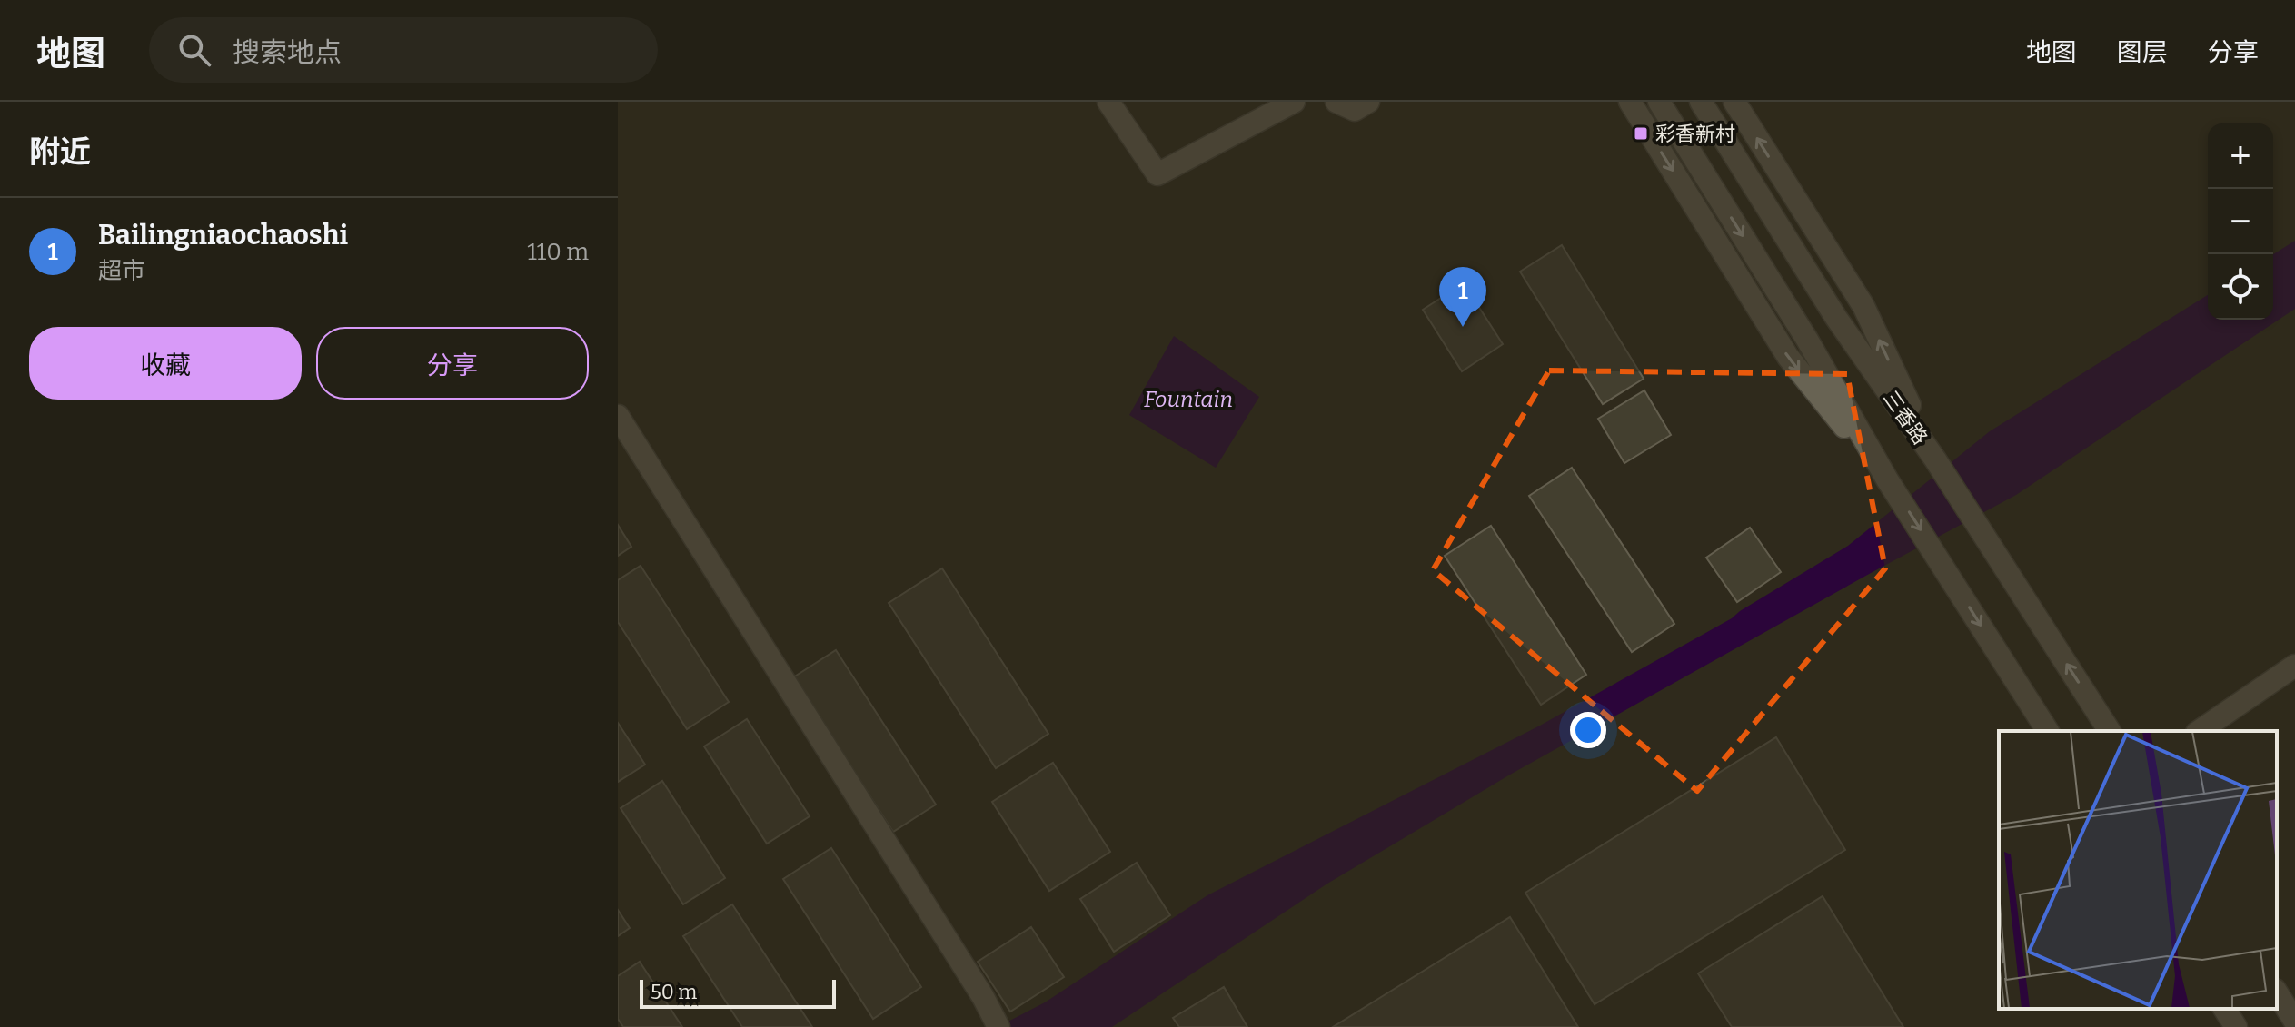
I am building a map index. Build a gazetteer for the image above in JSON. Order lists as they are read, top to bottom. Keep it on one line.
{"streets":{"main road":["三香路"]},"water":["Fountain"],"places":{"transit":["彩香新村"]},"scale_bar":"50 m","page":{"header":"地图","search":"搜索地点","nav":["地图","图层","分享"],"heading":"附近","map_buttons":["+","−"],"list":[{"mark":"1","name":"Bailingniaochaoshi","note":"超市","value":"110 m"}],"pins":"1","buttons":["收藏","分享"],"scale":"50 m"}}
